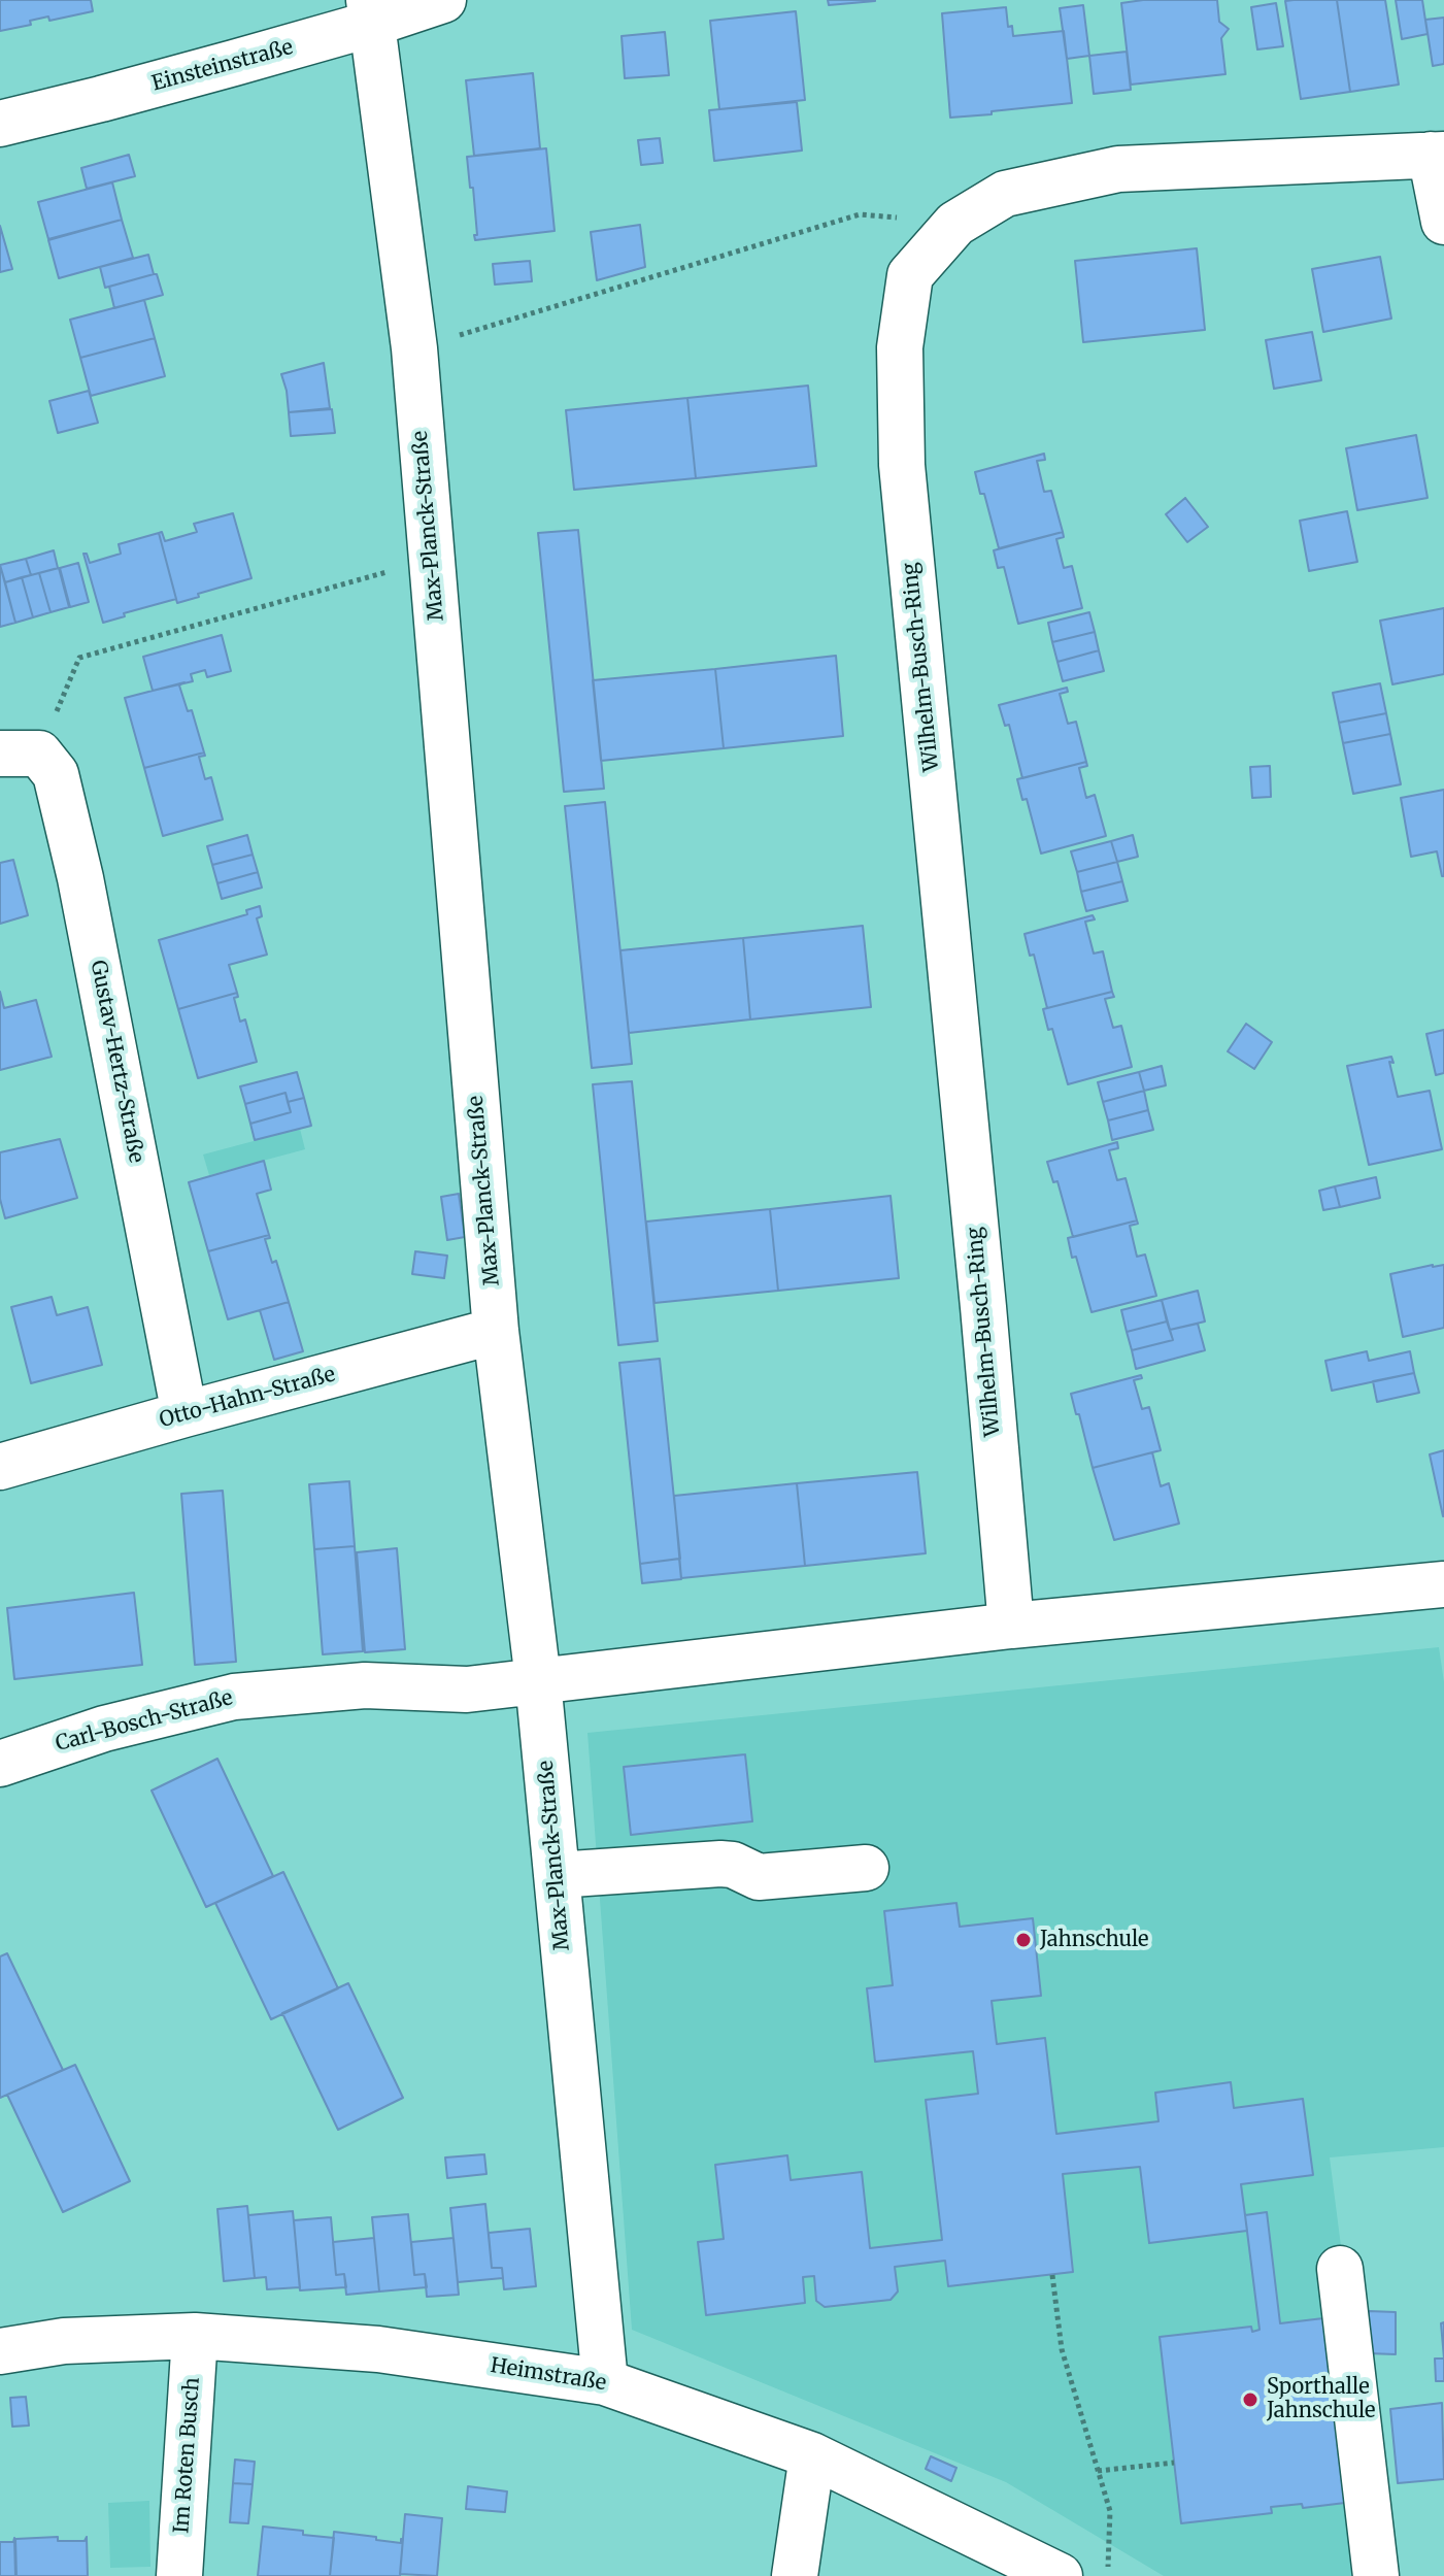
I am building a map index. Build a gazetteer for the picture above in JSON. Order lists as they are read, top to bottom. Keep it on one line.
{"streets":{"street":["Einsteinstraße","Max-Planck-Straße","Wilhelm-Busch-Ring","Gustav-Hertz-Straße","Otto-Hahn-Straße","Carl-Bosch-Straße","Heimstraße","Im Roten Busch"]},"crossings":[["Einsteinstraße","Max-Planck-Straße"],["Max-Planck-Straße","Otto-Hahn-Straße"],["Max-Planck-Straße","Carl-Bosch-Straße"],["Max-Planck-Straße","Heimstraße"],["Gustav-Hertz-Straße","Otto-Hahn-Straße"],["Heimstraße","Im Roten Busch"]],"places":["Jahnschule","Sporthalle Jahnschule"]}
